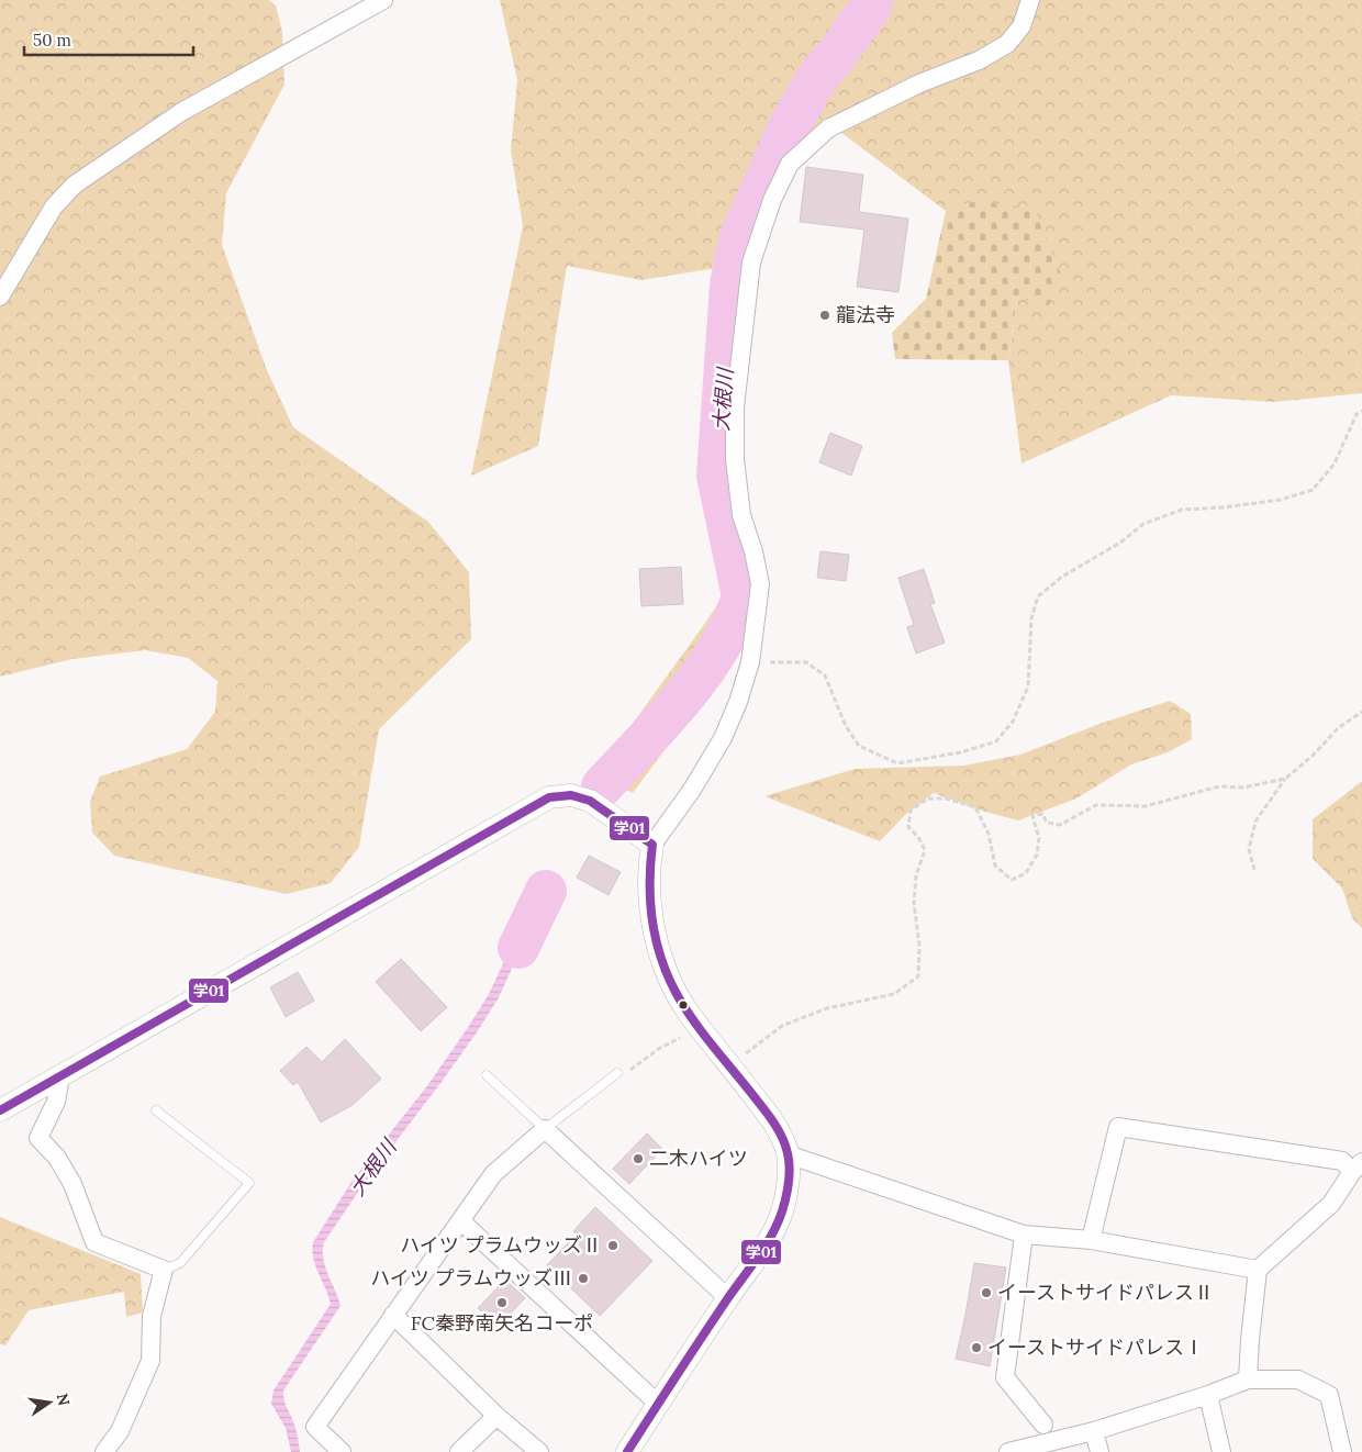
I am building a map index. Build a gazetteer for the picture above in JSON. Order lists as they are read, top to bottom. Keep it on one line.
{"water":["大根川"],"places":["龍法寺","二木ハイツ","ハイツ プラムウッズⅡ","ハイツ プラムウッズⅢ","イーストサイドパレスⅡ","FC秦野南矢名コーポ","イーストサイドパレスⅠ"],"lines":["transit line 学01"],"scale_bar":"50 m","north":"right"}
